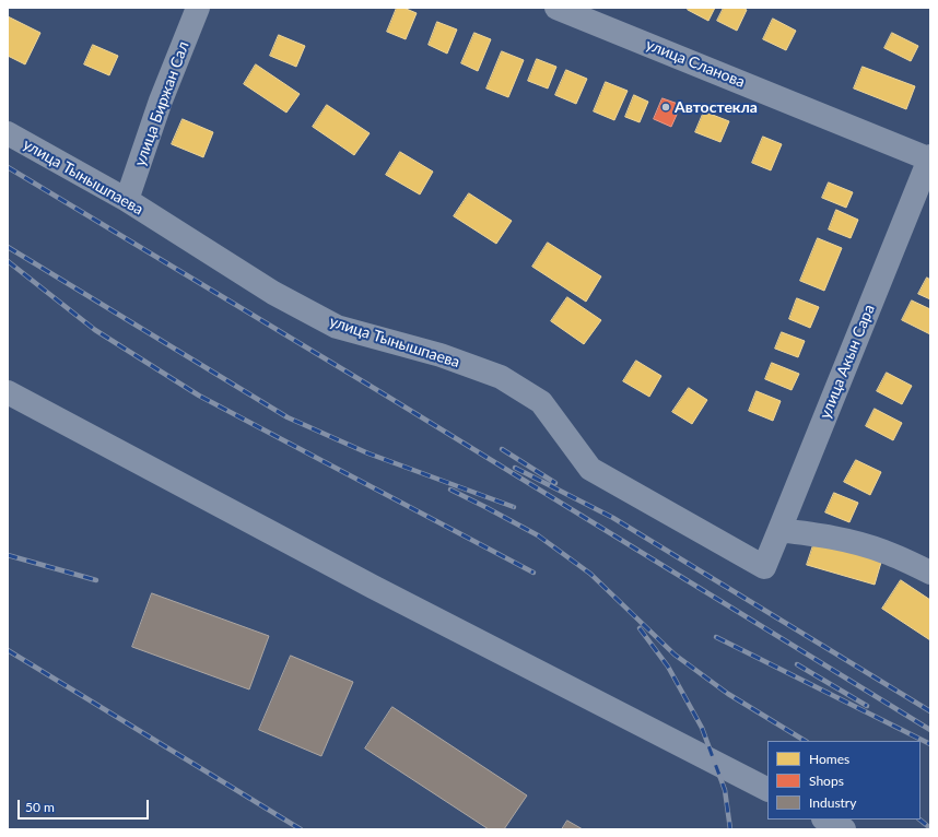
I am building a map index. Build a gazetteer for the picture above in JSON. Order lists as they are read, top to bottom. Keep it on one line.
{"streets":{"street":["улица Сланова","улица Биржан Сал","улица Тынышпаева","улица Акын Сара"]},"crossings":[["улица Сланова","улица Акын Сара"],["улица Биржан Сал","улица Тынышпаева"],["улица Тынышпаева","улица Акын Сара"]],"places":["Автостекла"],"legend":["Homes","Shops","Industry"],"scale_bar":"50 m"}
